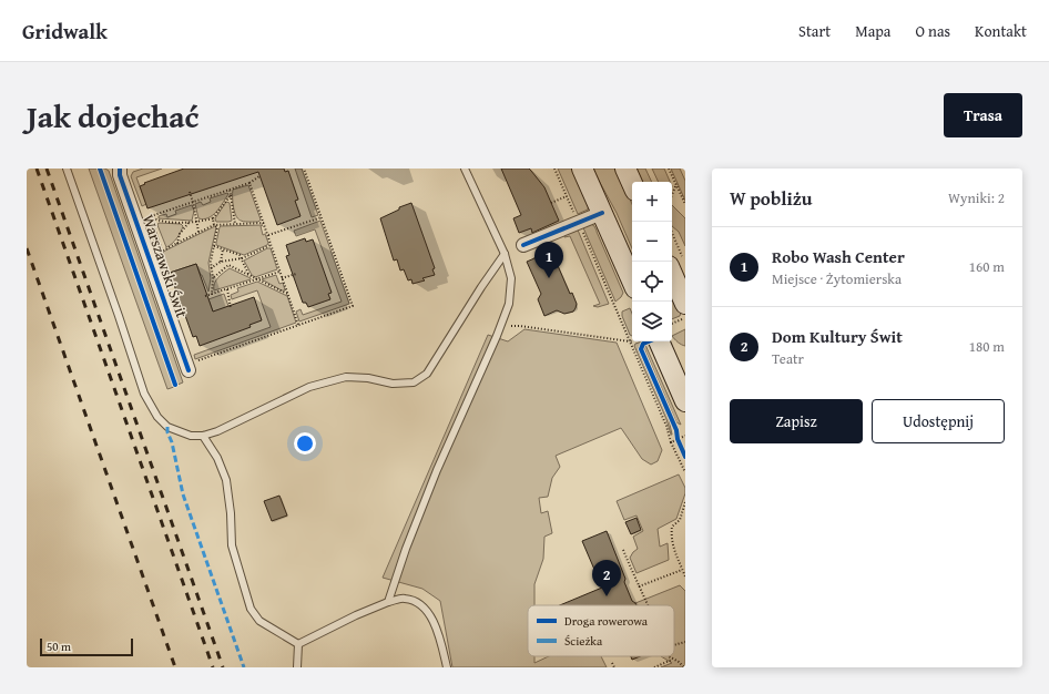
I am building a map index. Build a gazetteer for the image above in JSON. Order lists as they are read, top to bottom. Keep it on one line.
{"streets":{"street":["Warszawski Świt"]},"legend":["Droga rowerowa","Ścieżka"],"scale_bar":"50 m","page":{"header":"Gridwalk","nav":["Start","Mapa","O nas","Kontakt"],"title":"Jak dojechać","buttons":["Trasa",["Zapisz","Udostępnij"]],"heading":["W pobliżu","Wyniki: 2"],"map_buttons":["+","−"],"list":[{"mark":"1","name":"Robo Wash Center","note":"Miejsce · Żytomierska","value":"160 m"},{"mark":"2","name":"Dom Kultury Świt","note":"Teatr","value":"180 m"}],"pins":["1","2"],"scale":"50 m"}}
